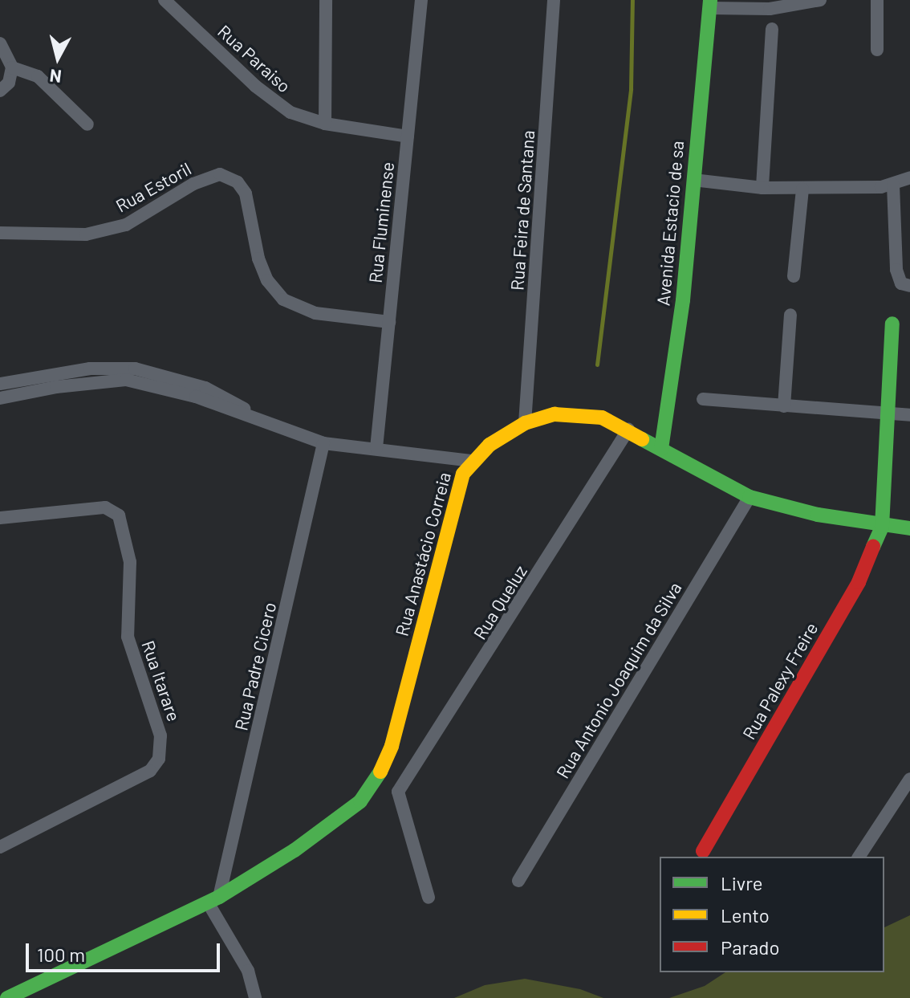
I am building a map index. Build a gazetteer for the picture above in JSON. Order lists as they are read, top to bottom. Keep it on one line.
{"streets":{"main road":["Avenida Estacio de sa","Rua Anastácio Correia","Rua Palexy Freire"],"street":["Rua Paraiso","Rua Estoril","Rua Feira de Santana","Rua Fluminense","Rua Queluz","Rua Padre Cicero","Rua Antonio Joaquim da Silva","Rua Itarare"]},"crossings":[["Rua Paraiso","Rua Fluminense"],["Rua Estoril","Rua Fluminense"],["Rua Feira de Santana","Rua Anastácio Correia"],["Avenida Estacio de sa","Rua Anastácio Correia"],["Rua Anastácio Correia","Rua Queluz"],["Rua Anastácio Correia","Rua Padre Cicero"],["Rua Anastácio Correia","Rua Antonio Joaquim da Silva"],["Rua Anastácio Correia","Rua Palexy Freire"]],"legend":["Livre","Lento","Parado"],"scale_bar":"100 m","north":"bottom"}
